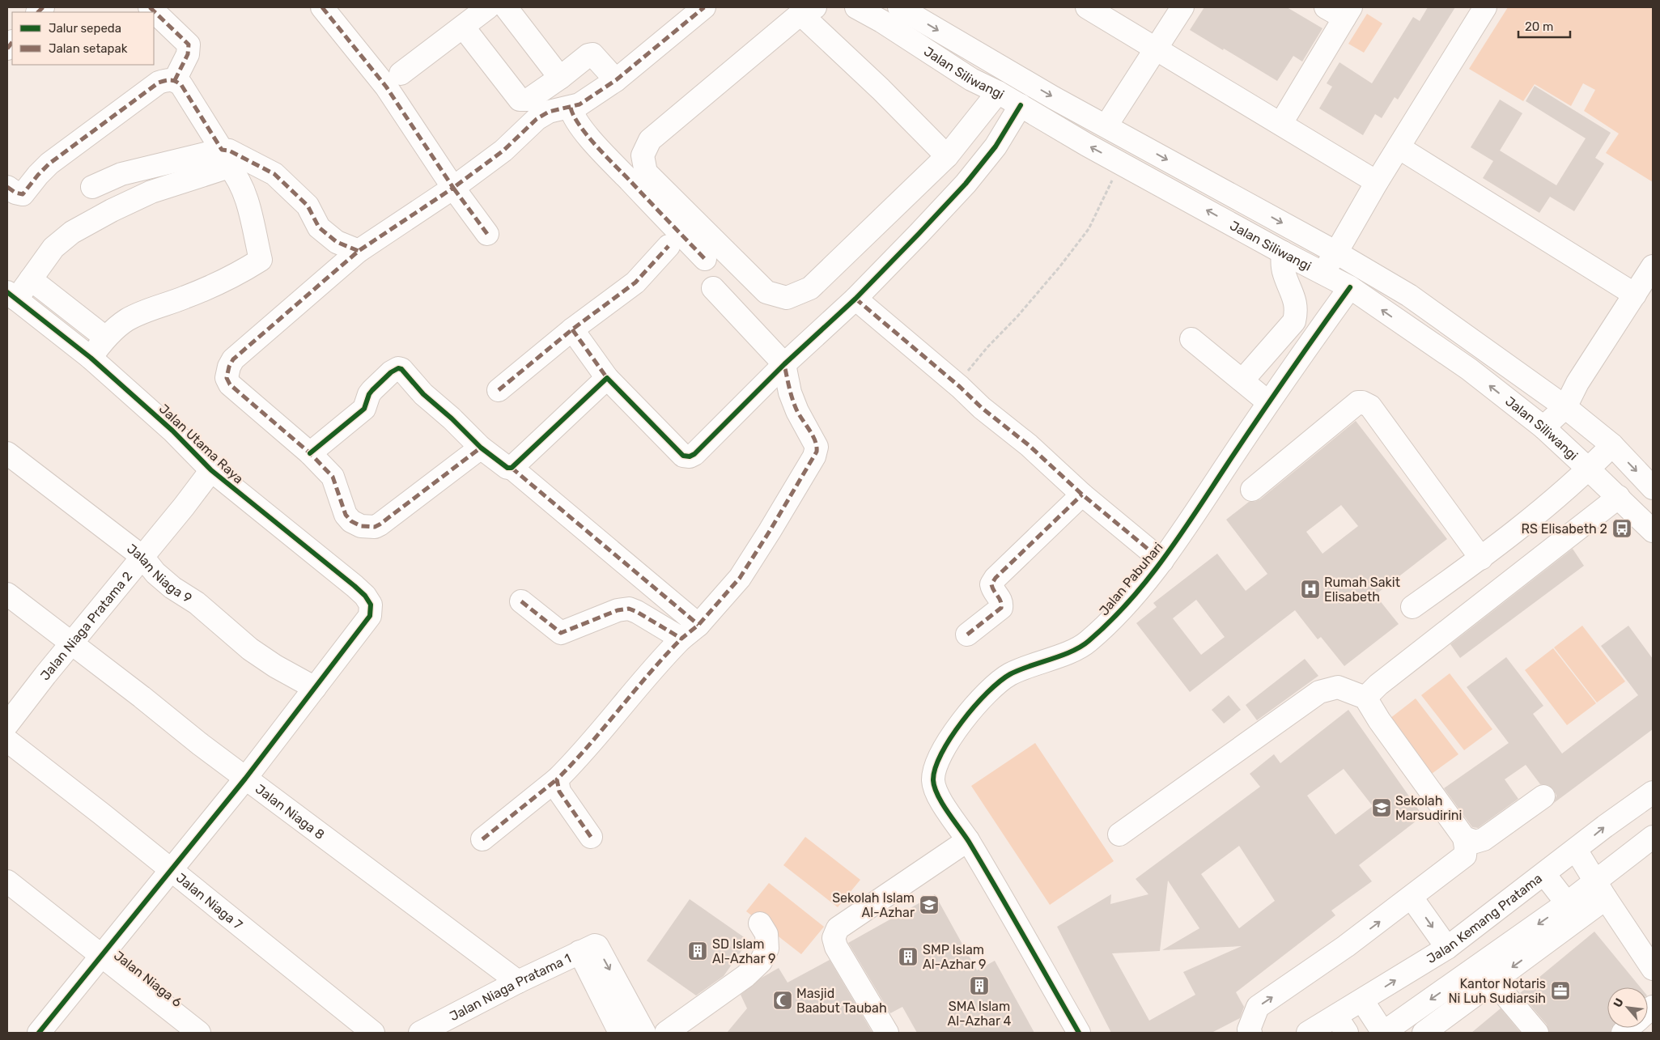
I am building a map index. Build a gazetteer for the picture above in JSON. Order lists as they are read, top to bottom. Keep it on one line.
{"streets":{"street":["Jalan Siliwangi","Jalan Utama Raya","Jalan Niaga 9","Jalan Pabuhari","Jalan Niaga Pratama 2","Jalan Niaga 8","Jalan Niaga 7","Jalan Kemang Pratama","Jalan Niaga 6","Jalan Niaga Pratama 1"]},"crossings":[["Jalan Siliwangi","Jalan Pabuhari"],["Jalan Utama Raya","Jalan Niaga 9"],["Jalan Utama Raya","Jalan Niaga Pratama 2"],["Jalan Niaga 9","Jalan Niaga Pratama 2"],["Jalan Niaga Pratama 2","Jalan Niaga 8"],["Jalan Niaga 8","Jalan Niaga Pratama 1"]],"places":{"bus stop":["RS Elisabeth 2"],"hospital":["Rumah Sakit Elisabeth"],"school or university":["Sekolah Marsudirini","Sekolah Islam Al-Azhar"],"building":["SD Islam Al-Azhar 9","SMP Islam Al-Azhar 9","SMA Islam Al-Azhar 4"],"office":["Kantor Notaris Ni Luh Sudiarsih"],"mosque":["Masjid Baabut Taubah"]},"legend":["Jalur sepeda","Jalan setapak"],"scale_bar":"20 m","north":"top left"}
